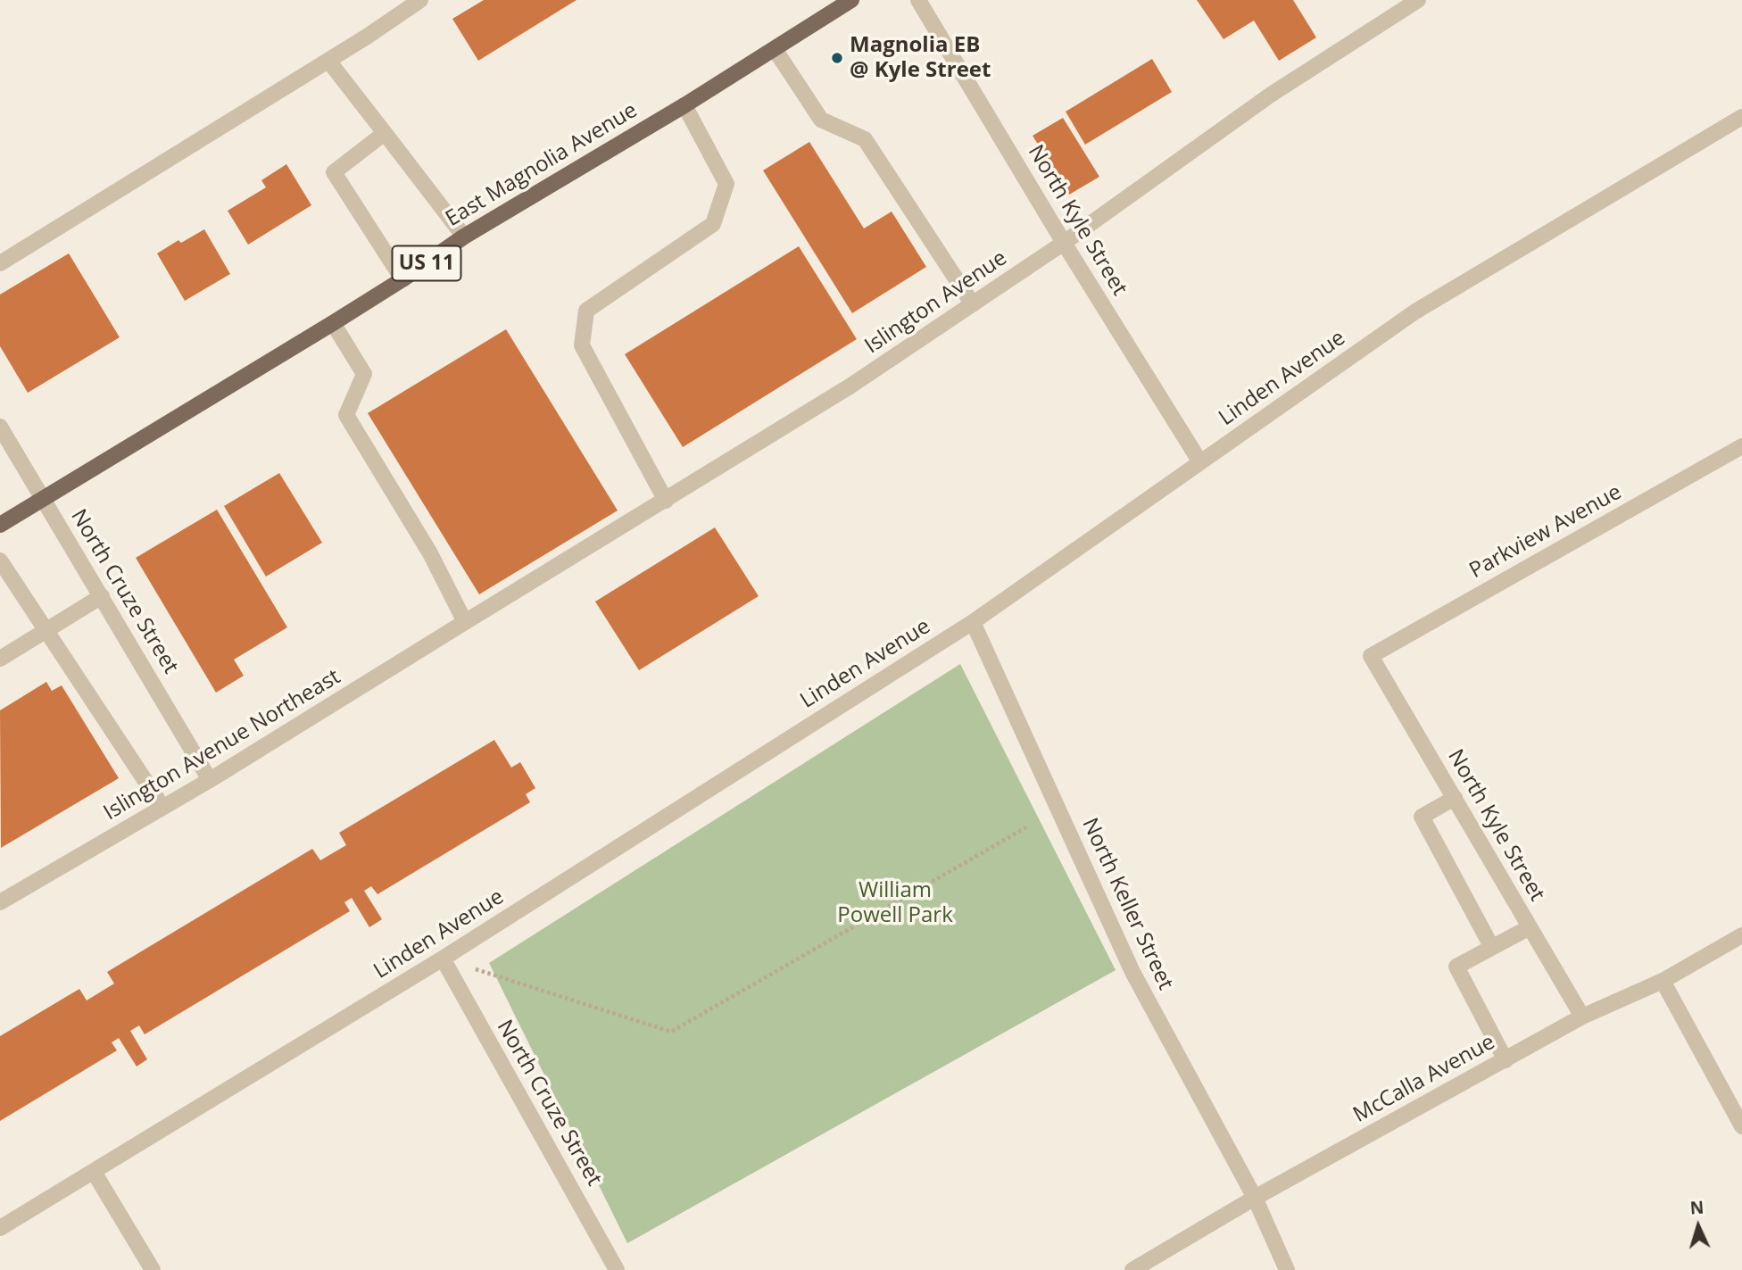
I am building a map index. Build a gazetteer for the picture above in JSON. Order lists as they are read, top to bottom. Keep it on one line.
{"streets":{"main road":["East Magnolia Avenue","US 11"],"street":["North Kyle Street","Islington Avenue","Linden Avenue","Parkview Avenue","North Cruze Street","Islington Avenue Northeast","North Keller Street","McCalla Avenue"]},"crossings":[["East Magnolia Avenue","North Cruze Street"],["North Kyle Street","Islington Avenue"],["North Kyle Street","Linden Avenue"],["North Kyle Street","Parkview Avenue"],["North Kyle Street","McCalla Avenue"],["Islington Avenue","Islington Avenue Northeast"],["Linden Avenue","North Cruze Street"],["Linden Avenue","North Keller Street"],["North Cruze Street","Islington Avenue Northeast"],["North Keller Street","McCalla Avenue"]],"parks":["William Powell Park"],"places":["Magnolia EB @ Kyle Street"],"north":"top"}
